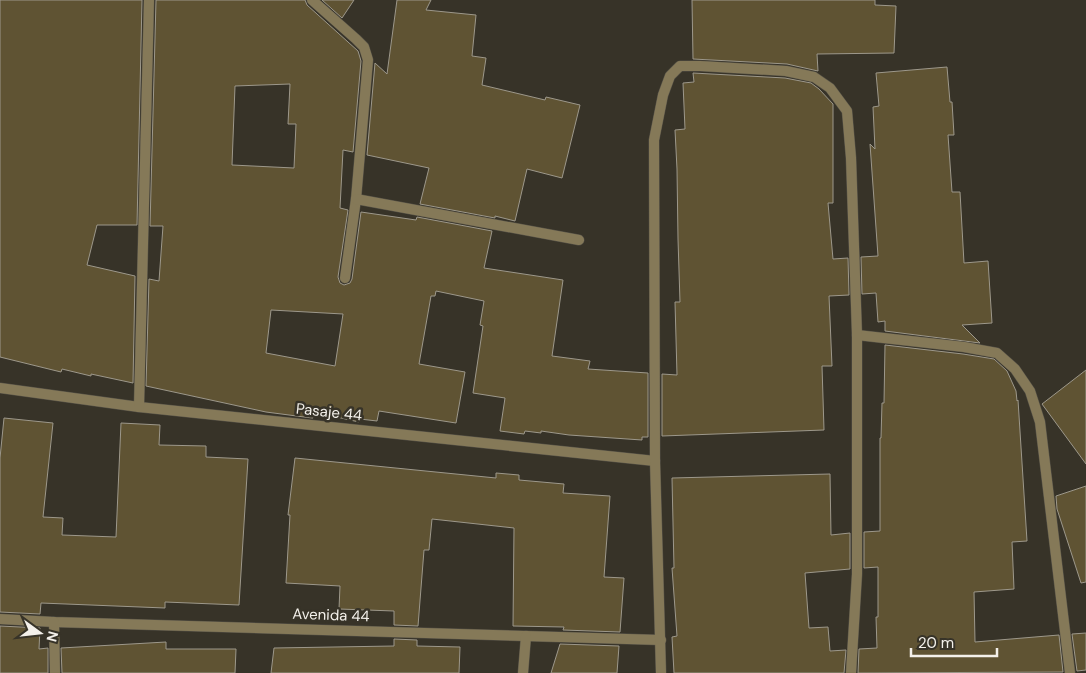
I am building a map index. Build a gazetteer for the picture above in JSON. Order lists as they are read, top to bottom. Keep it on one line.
{"streets":{"street":["Pasaje 44","Avenida 44"]},"scale_bar":"20 m","north":"right"}
